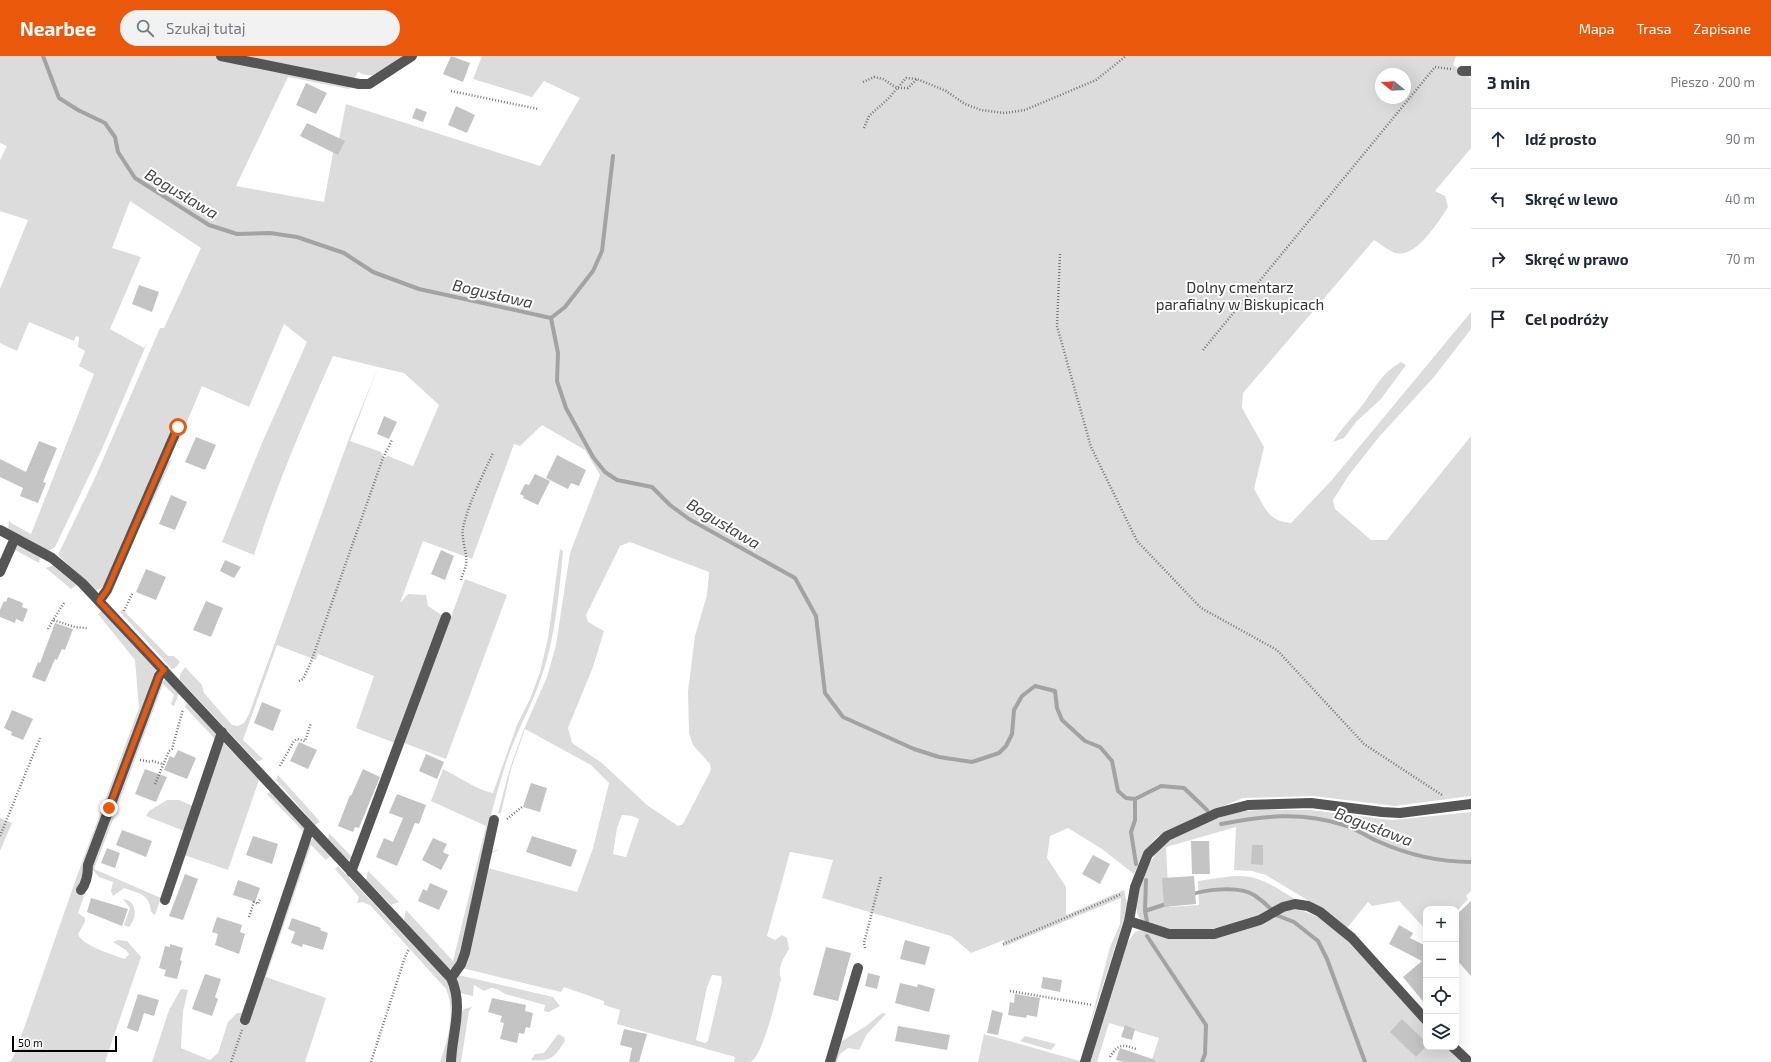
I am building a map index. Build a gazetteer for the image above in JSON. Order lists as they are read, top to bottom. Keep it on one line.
{"water":["Bogusława"],"parks":["Dolny cmentarz parafialny w Biskupicach"],"scale_bar":"50 m","north":"left","page":{"header":"Nearbee","search":"Szukaj tutaj","nav":["Mapa","Trasa","Zapisane"],"heading":["3 min","Pieszo · 200 m"],"list":[["Idź prosto","90 m"],["Skręć w lewo","40 m"],["Skręć w prawo","70 m"],"Cel podróży"],"map_buttons":["+","−"],"scale":"50 m"}}
